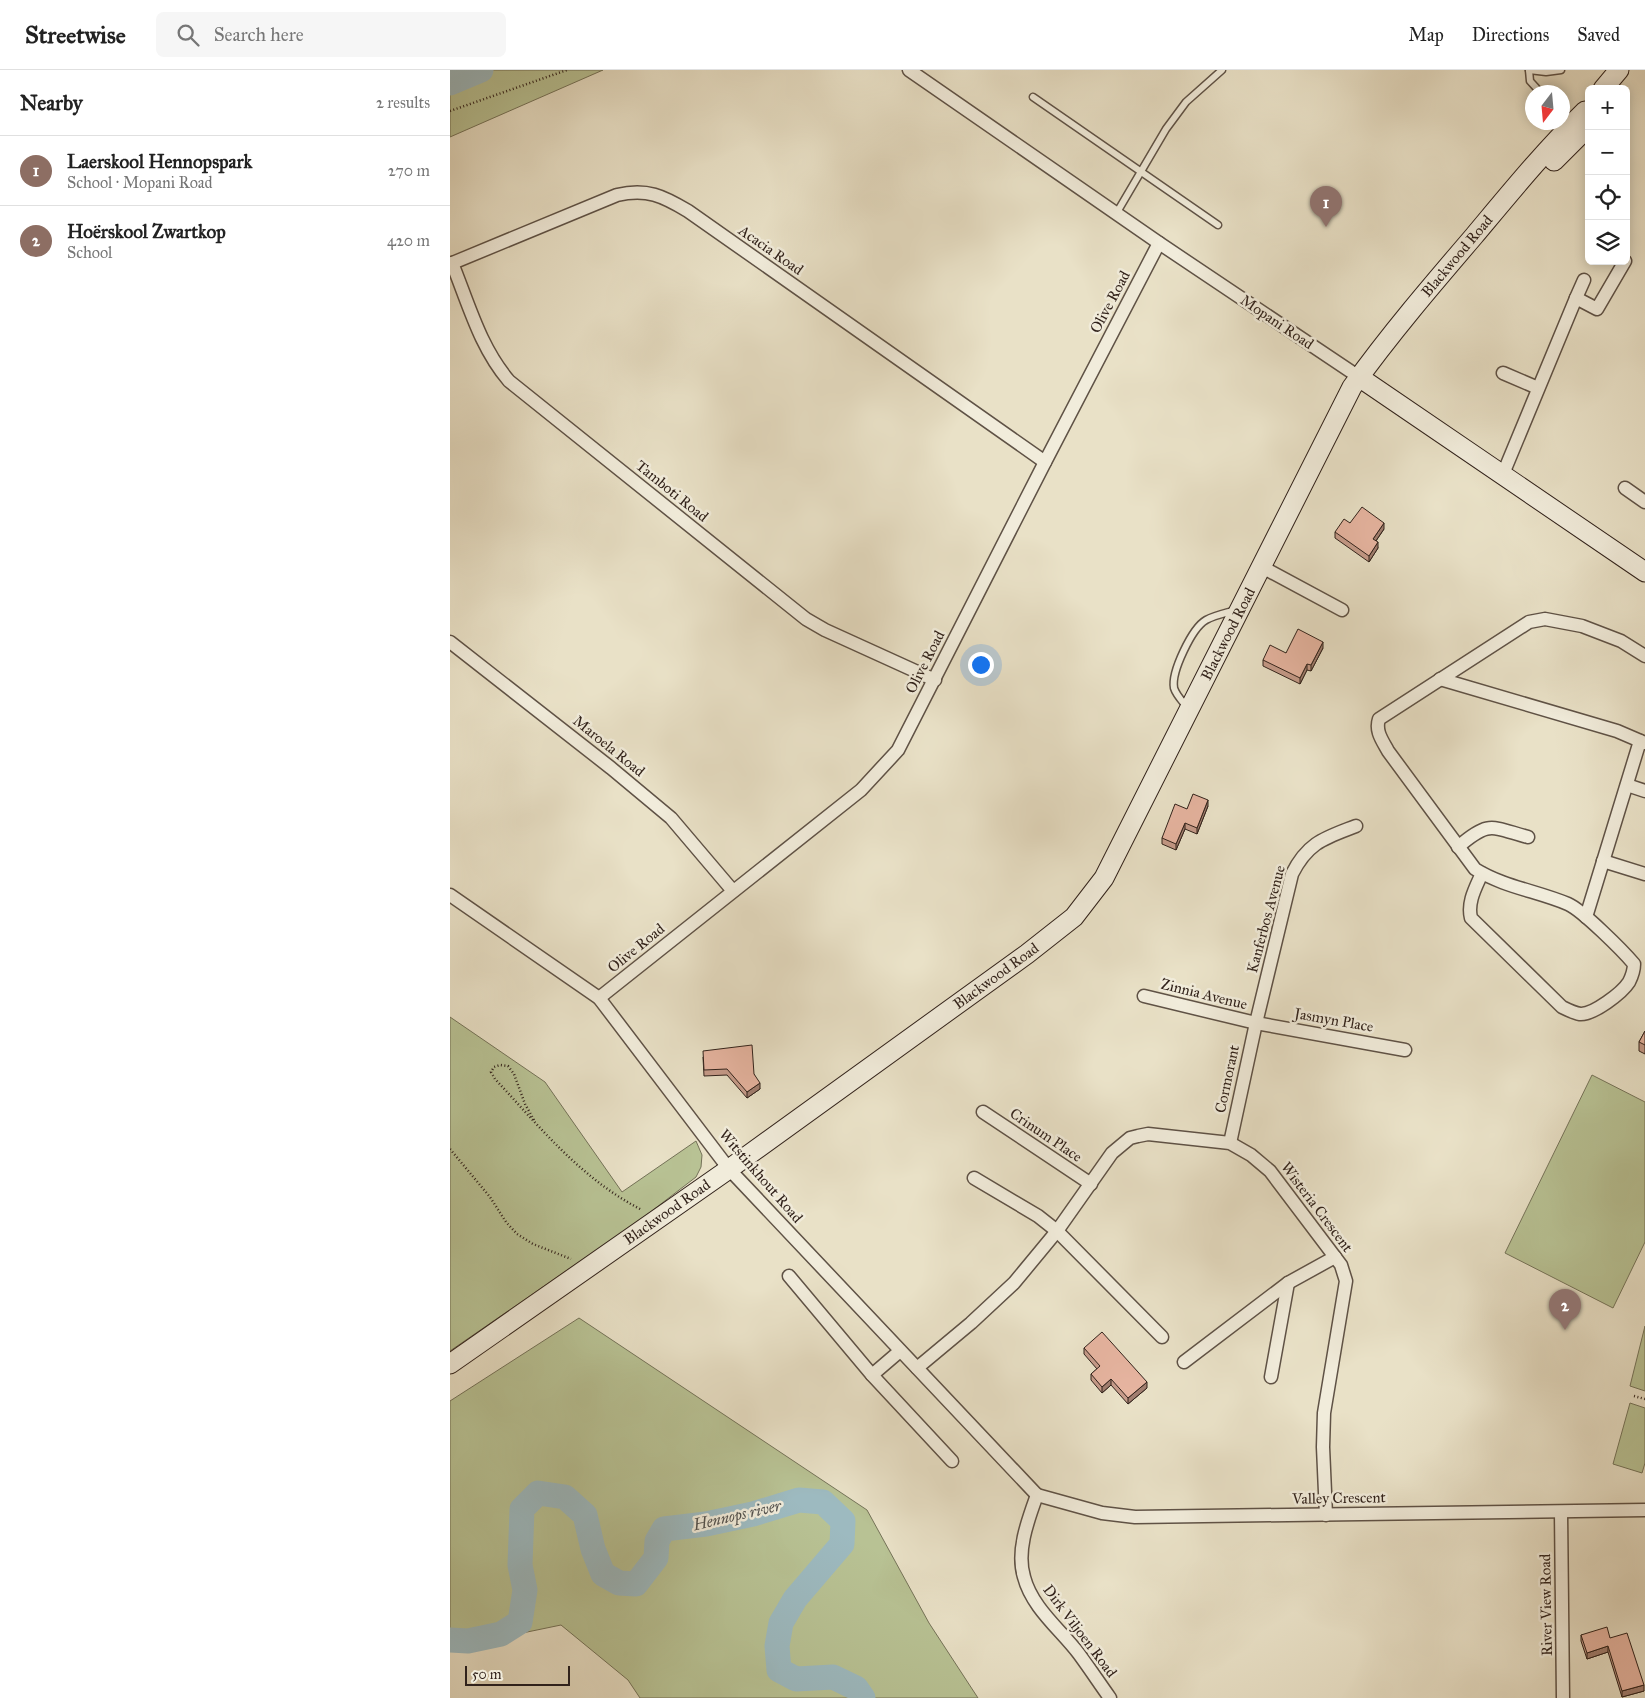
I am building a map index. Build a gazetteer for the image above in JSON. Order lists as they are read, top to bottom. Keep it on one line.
{"streets":{"street":["Acacia Road","Blackwood Road","Olive Road","Mopani Road","Tamboti Road","Maroela Road","Kanferbos Avenue","Zinnia Avenue","Jasmyn Place","Cormorant","Crinum Place","Witstinkhout Road","Wisteria Crescent","Valley Crescent","River View Road","Dirk Viljoen Road"]},"crossings":[["Acacia Road","Olive Road"],["Acacia Road","Tamboti Road"],["Blackwood Road","Mopani Road"],["Blackwood Road","Witstinkhout Road"],["Olive Road","Mopani Road"],["Olive Road","Tamboti Road"],["Olive Road","Maroela Road"],["Olive Road","Witstinkhout Road"],["Kanferbos Avenue","Zinnia Avenue"],["Kanferbos Avenue","Jasmyn Place"],["Kanferbos Avenue","Cormorant"],["Zinnia Avenue","Jasmyn Place"],["Zinnia Avenue","Cormorant"],["Jasmyn Place","Cormorant"],["Cormorant","Wisteria Crescent"],["Crinum Place","Wisteria Crescent"],["Witstinkhout Road","Wisteria Crescent"],["Witstinkhout Road","Valley Crescent"],["Witstinkhout Road","Dirk Viljoen Road"],["Wisteria Crescent","Valley Crescent"],["Valley Crescent","River View Road"],["Valley Crescent","Dirk Viljoen Road"]],"water":["Hennops river"],"scale_bar":"50 m","north":"bottom","page":{"header":"Streetwise","search":"Search here","nav":["Map","Directions","Saved"],"heading":["Nearby","2 results"],"map_buttons":["+","−"],"list":[{"mark":"1","name":"Laerskool Hennopspark","note":"School · Mopani Road","value":"270 m"},{"mark":"2","name":"Hoërskool Zwartkop","note":"School","value":"420 m"}],"pins":["1","2"],"scale":"50 m"}}
